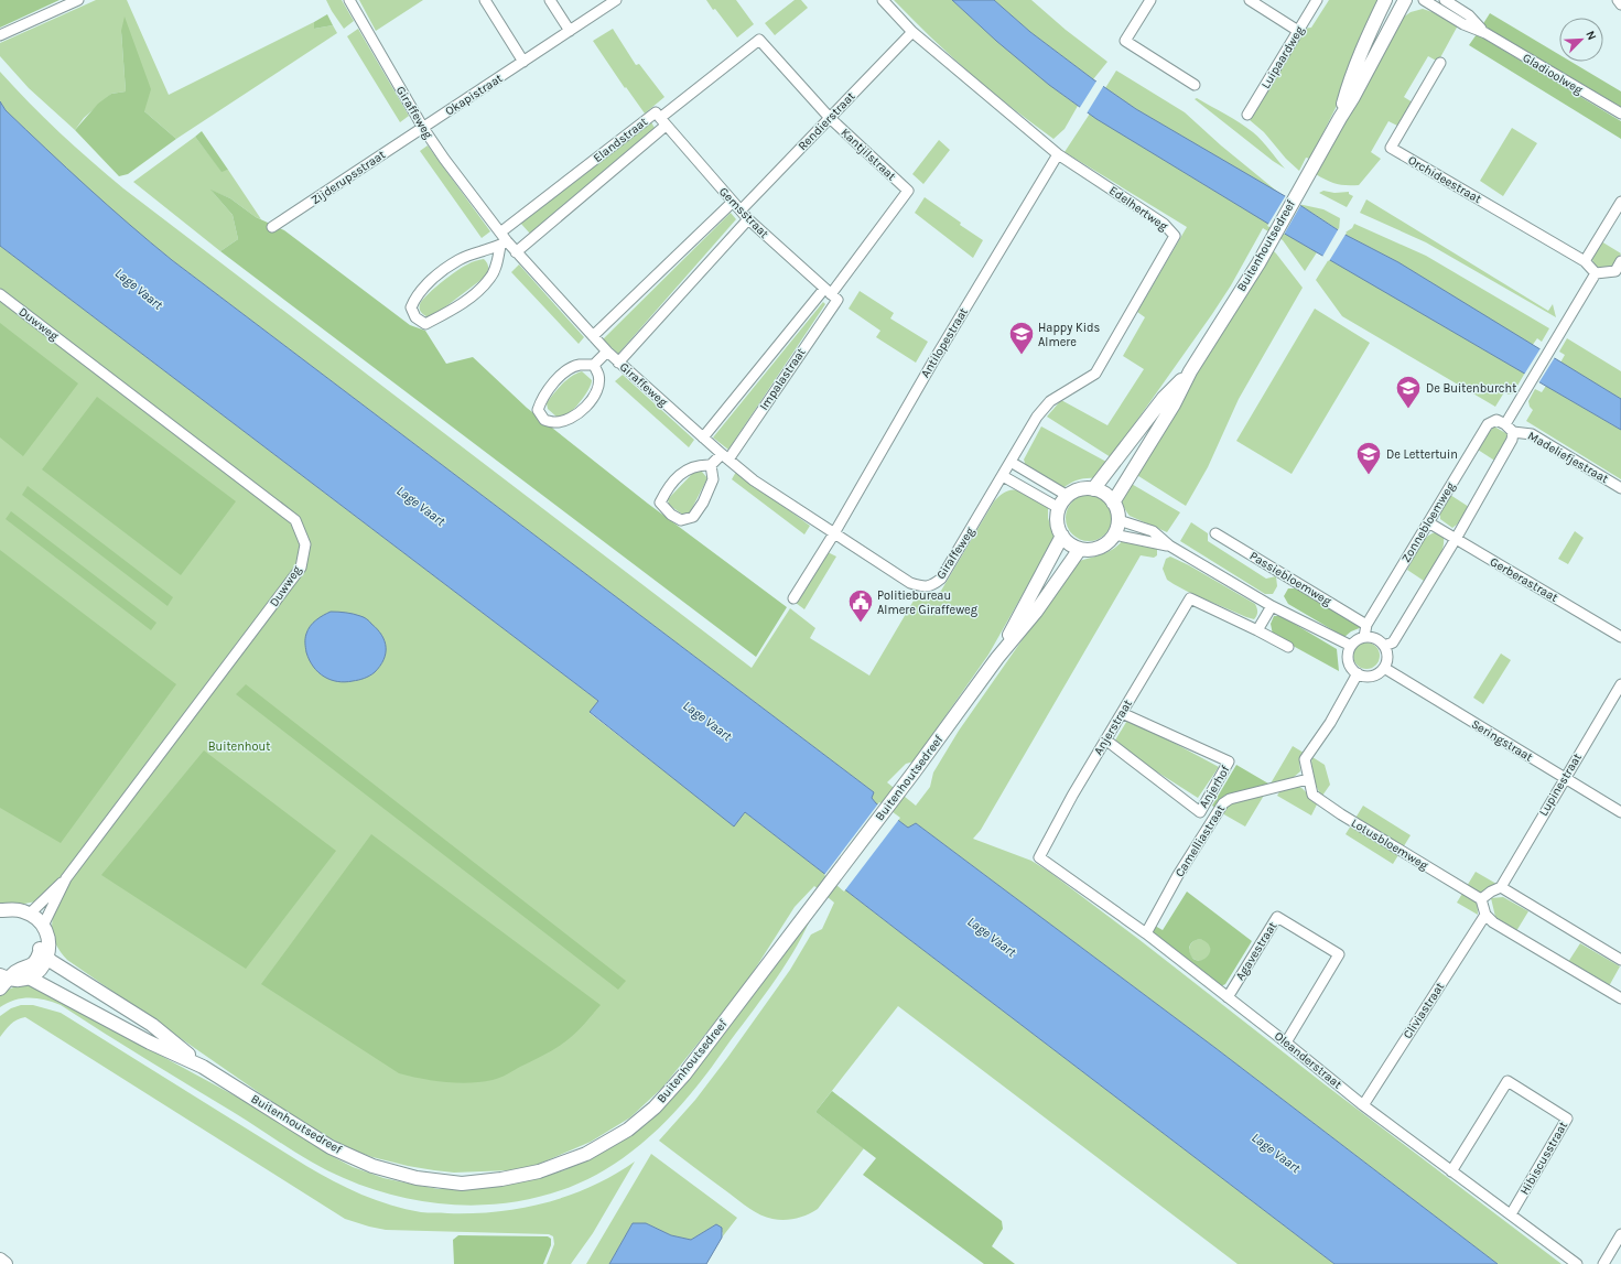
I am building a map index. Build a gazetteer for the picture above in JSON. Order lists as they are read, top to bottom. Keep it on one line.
{"streets":{"main road":["Buitenhoutsedreef"],"street":["Luipaardweg","Gladioolweg","Okapistraat","Giraffeweg","Rendierstraat","Elandstraat","Kantjilstraat","Zijderupsstraat","Orchideestraat","Edelhertweg","Gemsstraat","Duwweg","Antilopestraat","Impalastraat","Madeliefjestraat","Zonnebloemweg","Passiebloemweg","Gerberastraat","Anjerstraat","Seringstraat","Lupinestraat","Anjerhof","Camelliastraat","Lotusbloemweg","Agavestraat","Cliviastraat","Oleanderstraat","Hibiscusstraat"]},"crossings":[["Okapistraat","Giraffeweg"],["Okapistraat","Zijderupsstraat"],["Giraffeweg","Elandstraat"],["Giraffeweg","Zijderupsstraat"],["Giraffeweg","Edelhertweg"],["Giraffeweg","Antilopestraat"],["Giraffeweg","Impalastraat"],["Rendierstraat","Kantjilstraat"],["Rendierstraat","Edelhertweg"],["Rendierstraat","Gemsstraat"],["Elandstraat","Kantjilstraat"],["Elandstraat","Gemsstraat"],["Kantjilstraat","Impalastraat"],["Edelhertweg","Antilopestraat"],["Gemsstraat","Impalastraat"],["Zonnebloemweg","Passiebloemweg"],["Zonnebloemweg","Gerberastraat"],["Zonnebloemweg","Seringstraat"],["Anjerstraat","Anjerhof"],["Anjerstraat","Oleanderstraat"],["Seringstraat","Lupinestraat"],["Camelliastraat","Lotusbloemweg"],["Camelliastraat","Oleanderstraat"],["Agavestraat","Oleanderstraat"],["Cliviastraat","Oleanderstraat"],["Oleanderstraat","Hibiscusstraat"]],"water":["Lage Vaart"],"parks":["Buitenhout"],"places":{"school or university":["Happy Kids Almere","De Buitenburcht","De Lettertuin"],"public building":["Politiebureau Almere Giraffeweg"]},"north":"top right"}
